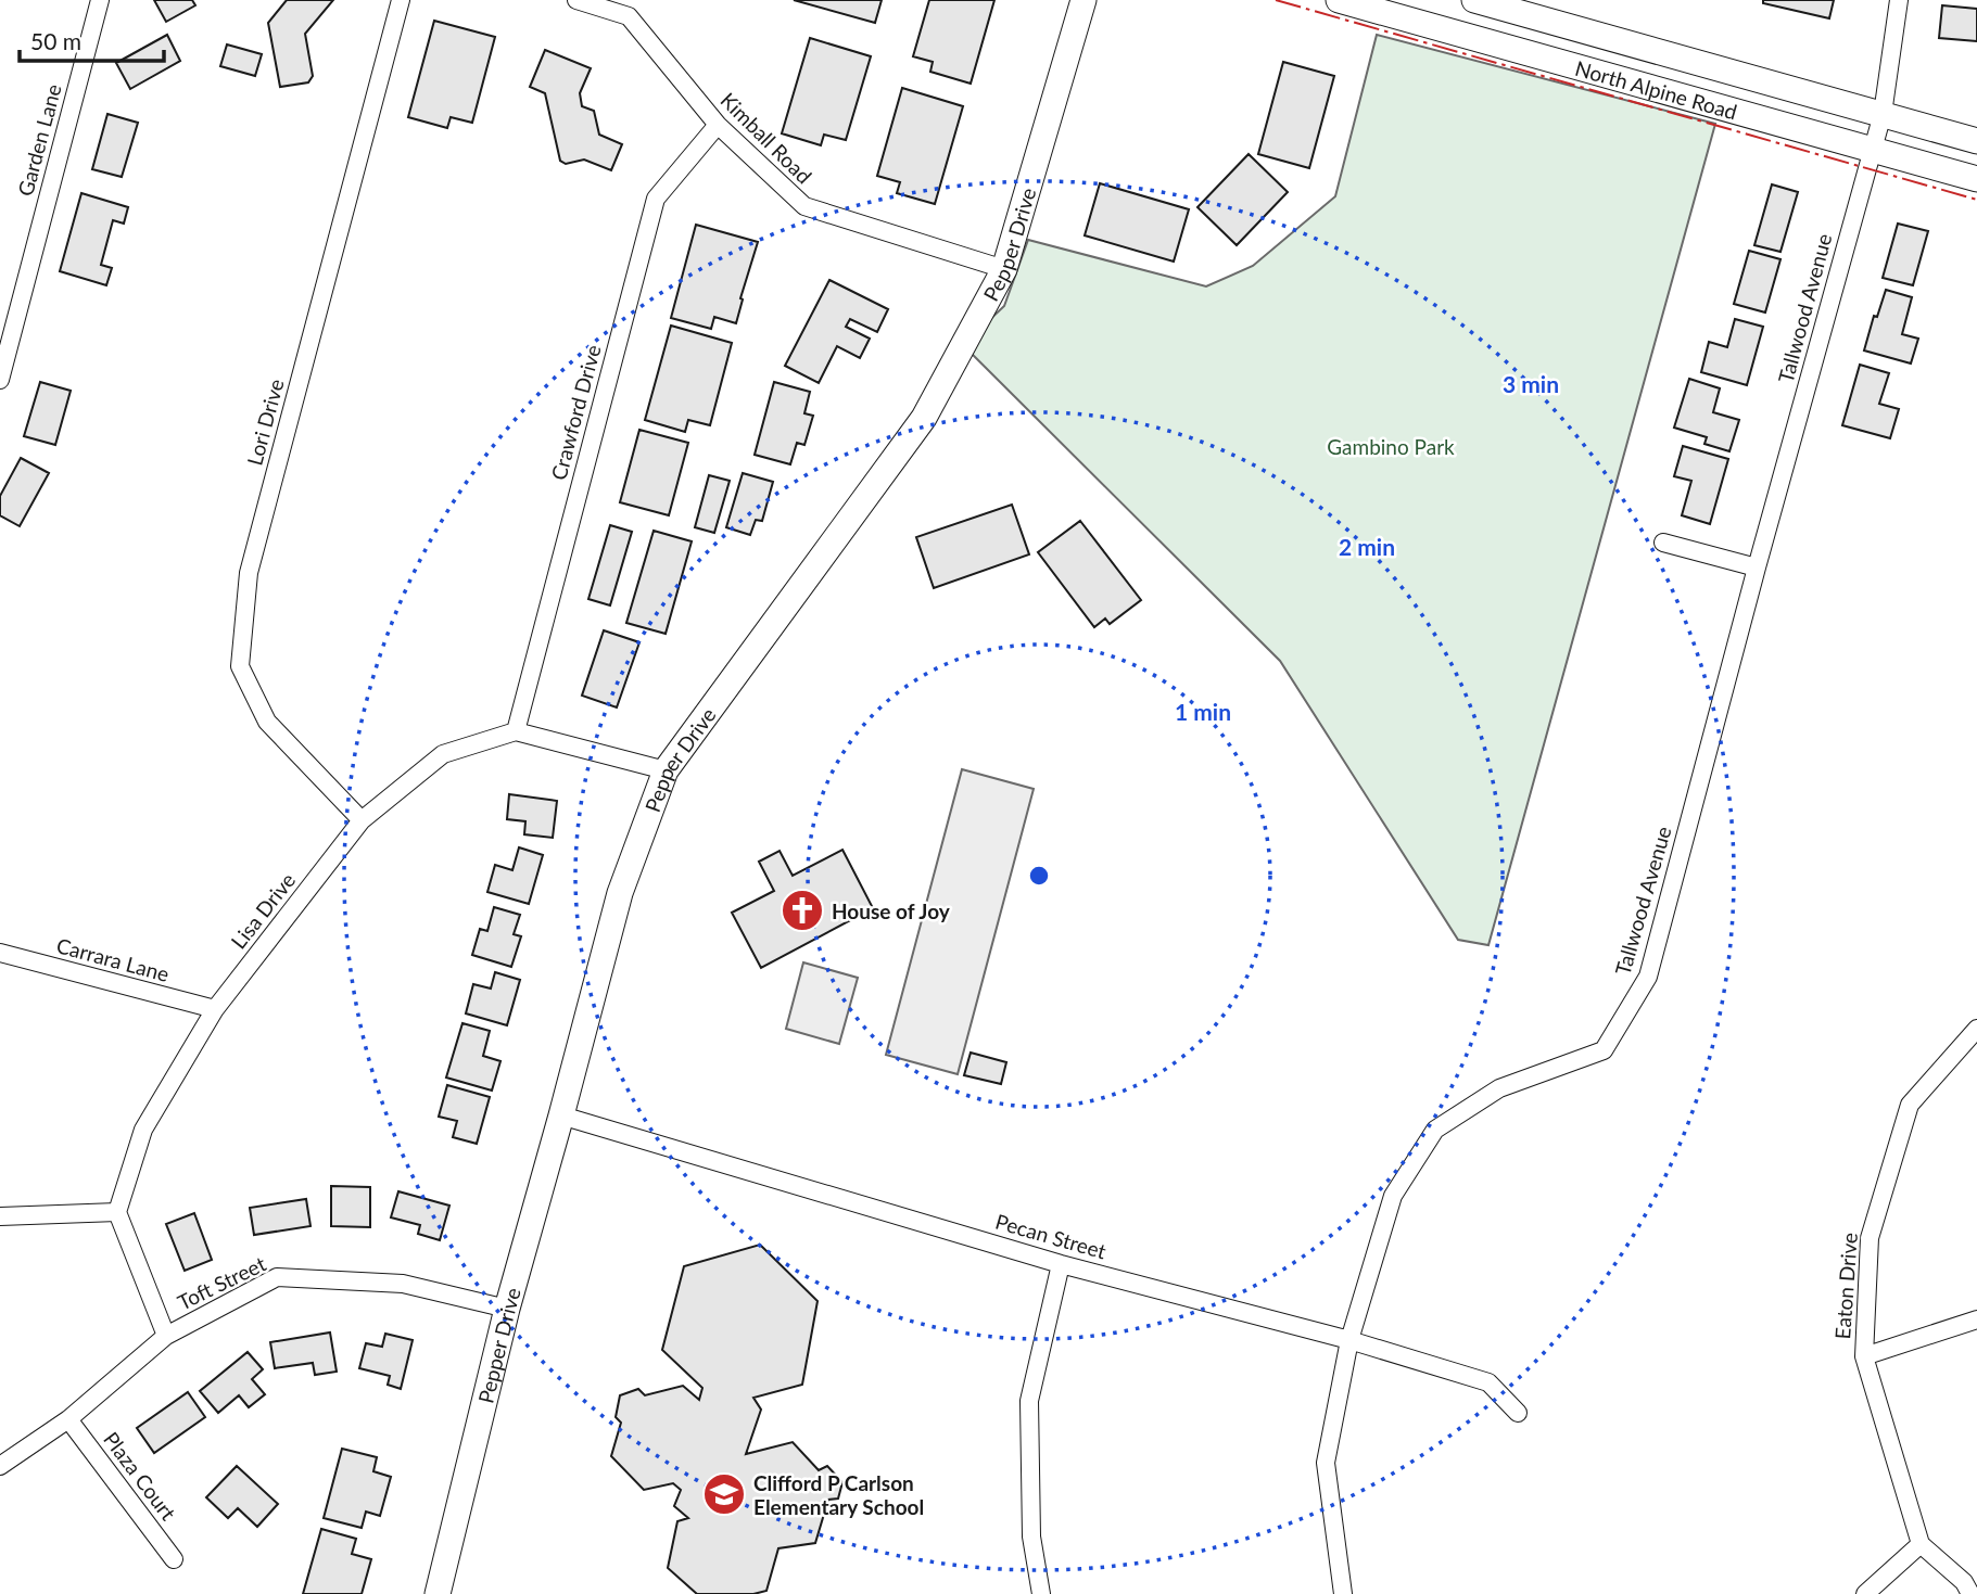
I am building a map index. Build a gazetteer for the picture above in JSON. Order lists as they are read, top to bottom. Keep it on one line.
{"streets":{"street":["North Alpine Road","Kimball Road","Garden Lane","Pepper Drive","Tallwood Avenue","Crawford Drive","Lori Drive","Lisa Drive","Carrara Lane","Pecan Street","Toft Street","Eaton Drive","Plaza Court"]},"crossings":[["North Alpine Road","Tallwood Avenue"],["Kimball Road","Pepper Drive"],["Kimball Road","Crawford Drive"],["Pepper Drive","Pecan Street"],["Pepper Drive","Toft Street"],["Tallwood Avenue","Pecan Street"],["Crawford Drive","Lisa Drive"],["Lori Drive","Lisa Drive"],["Lisa Drive","Carrara Lane"],["Toft Street","Plaza Court"]],"parks":["Gambino Park"],"places":{"church":["House of Joy"],"school or university":["Clifford P Carlson Elementary School"]},"scale_bar":"50 m","rings":["3 min","2 min","1 min"]}
